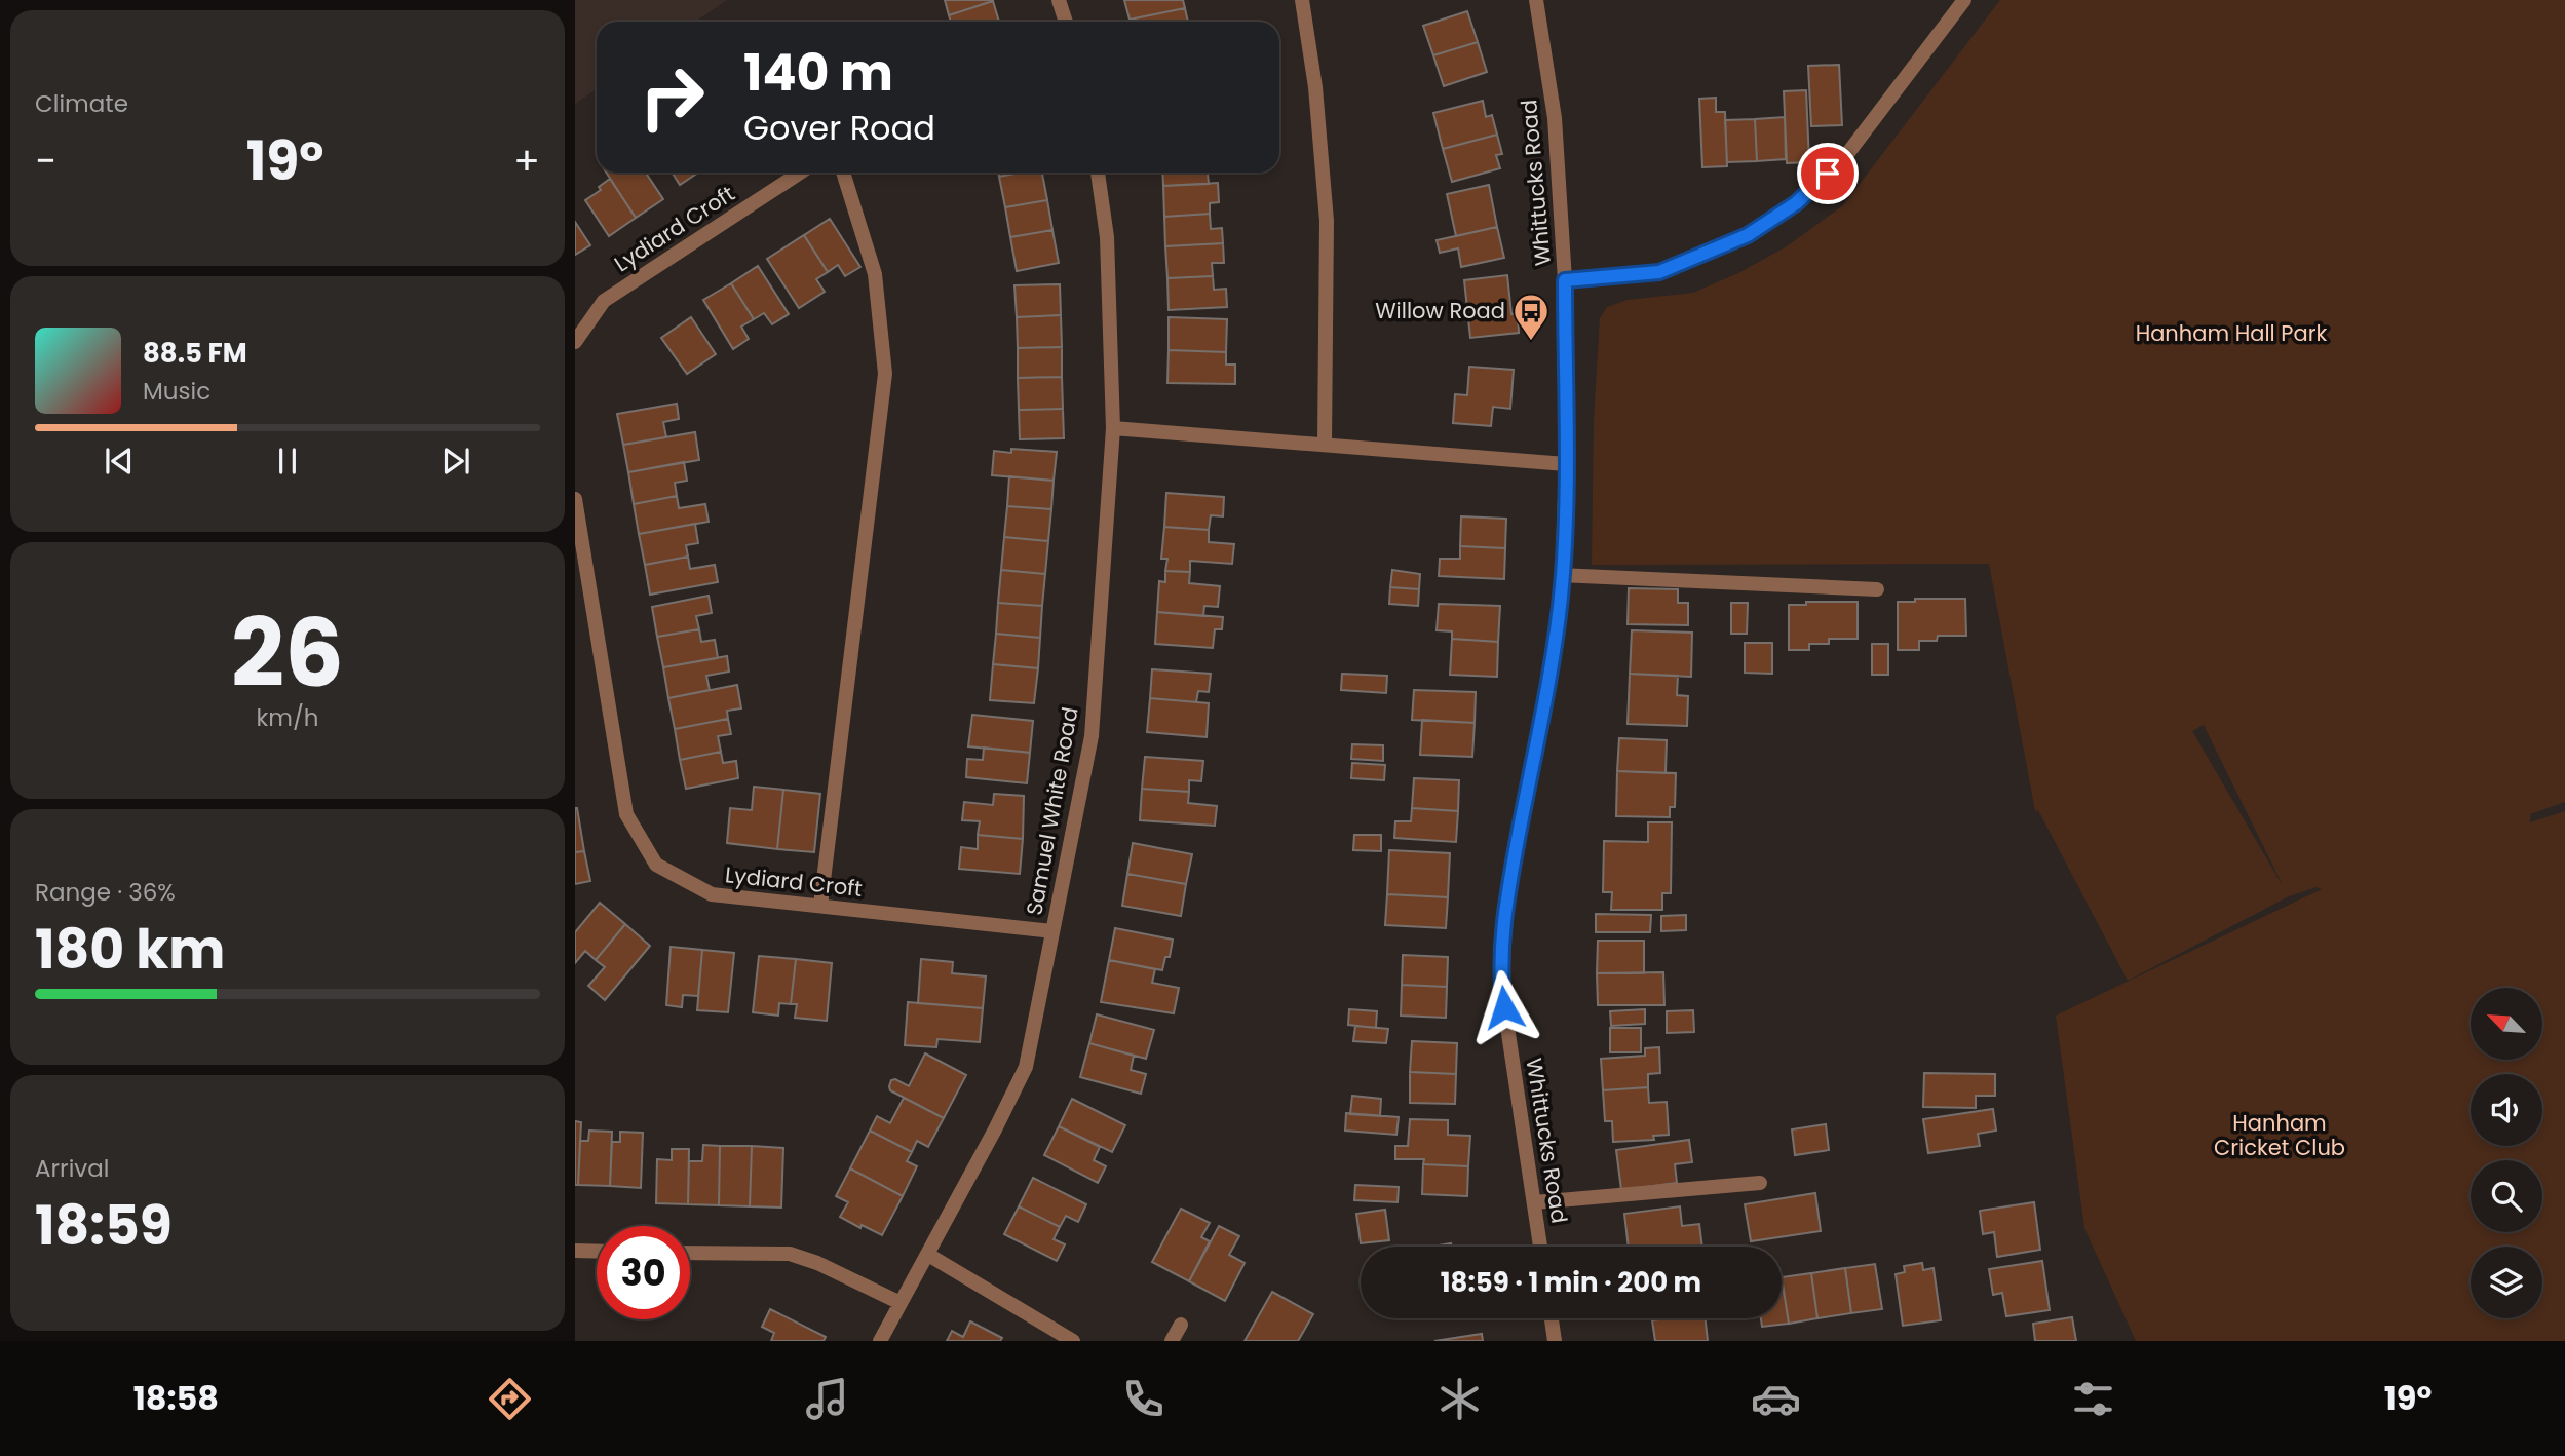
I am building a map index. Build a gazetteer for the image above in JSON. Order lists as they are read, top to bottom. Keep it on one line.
{"streets":{"street":["Whittucks Road","Lydiard Croft","Samuel White Road"]},"crossings":[["Lydiard Croft","Samuel White Road"]],"parks":["Hanham Hall Park","Hanham Cricket Club"],"places":{"bus stop":["Willow Road"]},"north":"top left","page":{"tile":["Climate",["26","km/h"],["Range · 36%","180 km"],["Arrival","18:59"]],"turn":["140 m","Gover Road"],"heat":["−","19°","+"],"song":["88.5 FM","Music"],"limit":"30","trip":"18:59 · 1 min · 200 m","tabs":["18:58","19°"]}}
